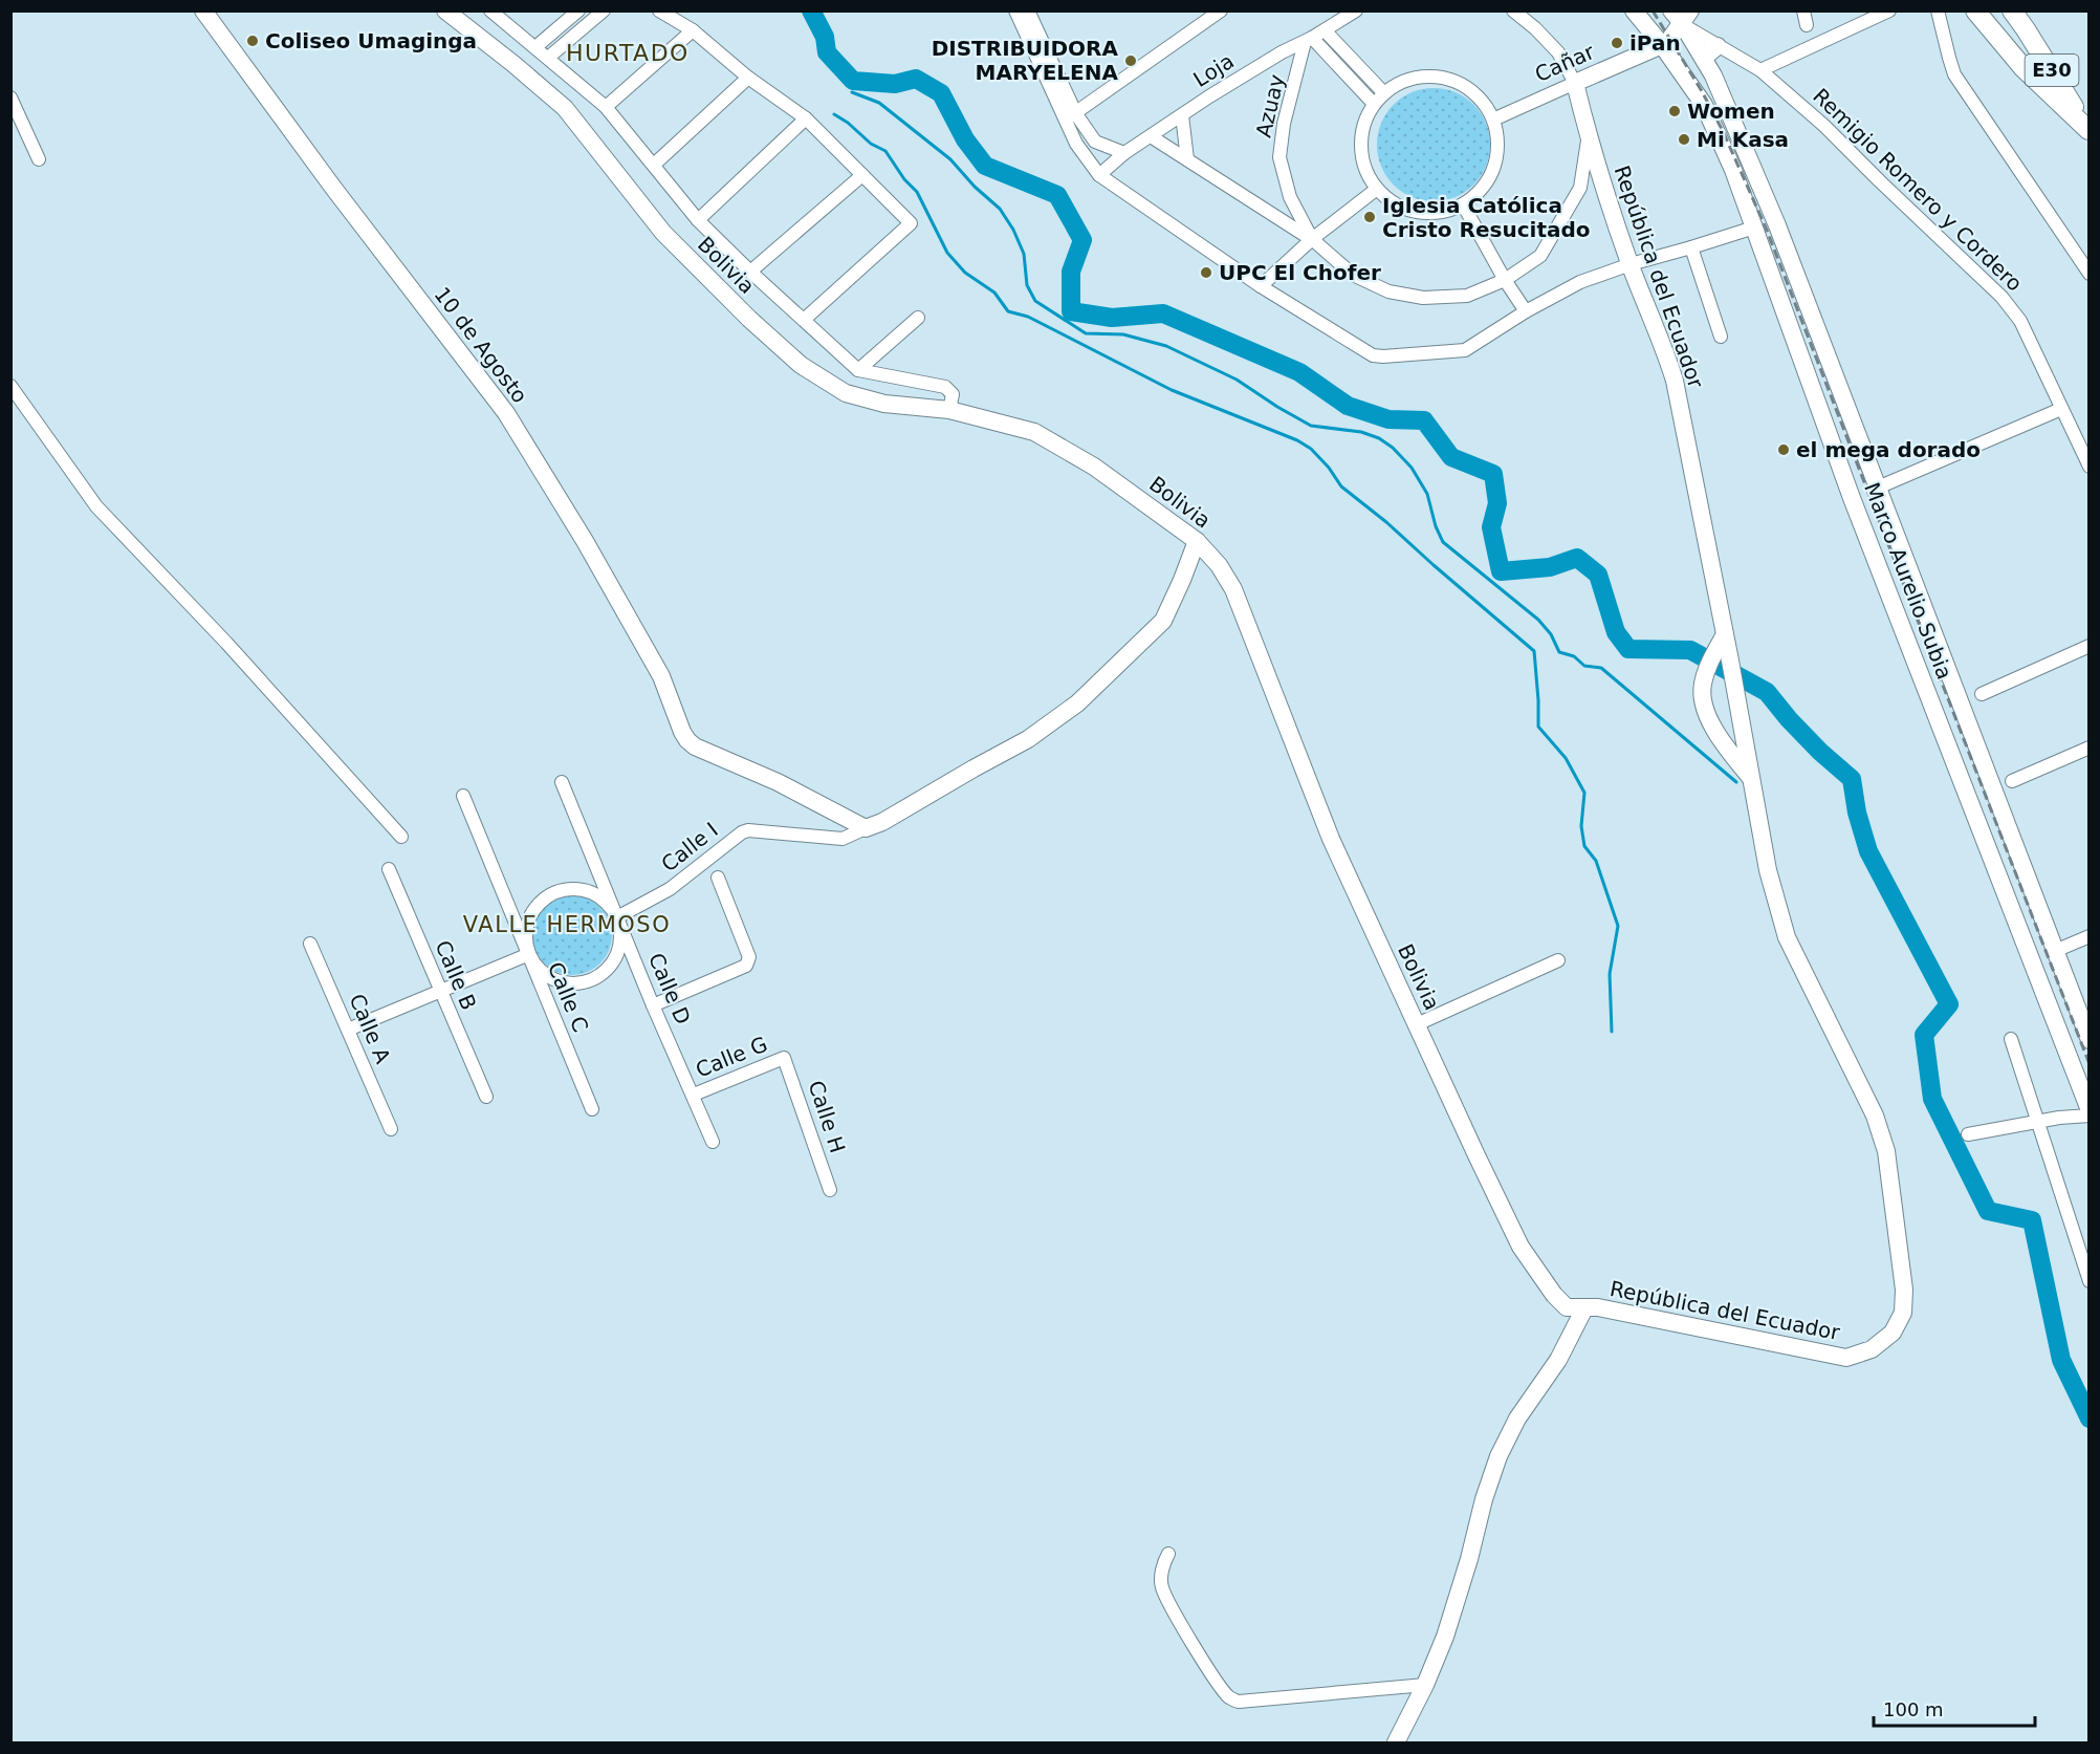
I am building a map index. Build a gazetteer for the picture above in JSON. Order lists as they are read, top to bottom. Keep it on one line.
{"streets":{"main road":["E30"],"street":["Cañar","Loja","Azuay","Remigio Romero y Cordero","Bolivia","República del Ecuador","10 de Agosto","Marco Aurelio Subia","Calle I","Calle B","Calle D","Calle C","Calle A","Calle G","Calle H"]},"crossings":[["Cañar","Remigio Romero y Cordero"],["Cañar","República del Ecuador"],["Cañar","Marco Aurelio Subia"],["Loja","Azuay"],["Azuay","República del Ecuador"],["Remigio Romero y Cordero","Marco Aurelio Subia"],["Bolivia","República del Ecuador"],["10 de Agosto","Calle I"],["Calle I","Calle D"],["Calle I","Calle C"],["Calle D","Calle C"],["Calle D","Calle G"],["Calle G","Calle H"]],"districts":["HURTADO","VALLE HERMOSO"],"places":["Coliseo Umaginga","iPan","DISTRIBUIDORA MARYELENA","Women","Mi Kasa","Iglesia Católica Cristo Resucitado","UPC El Chofer","el mega dorado"],"scale_bar":"100 m"}
